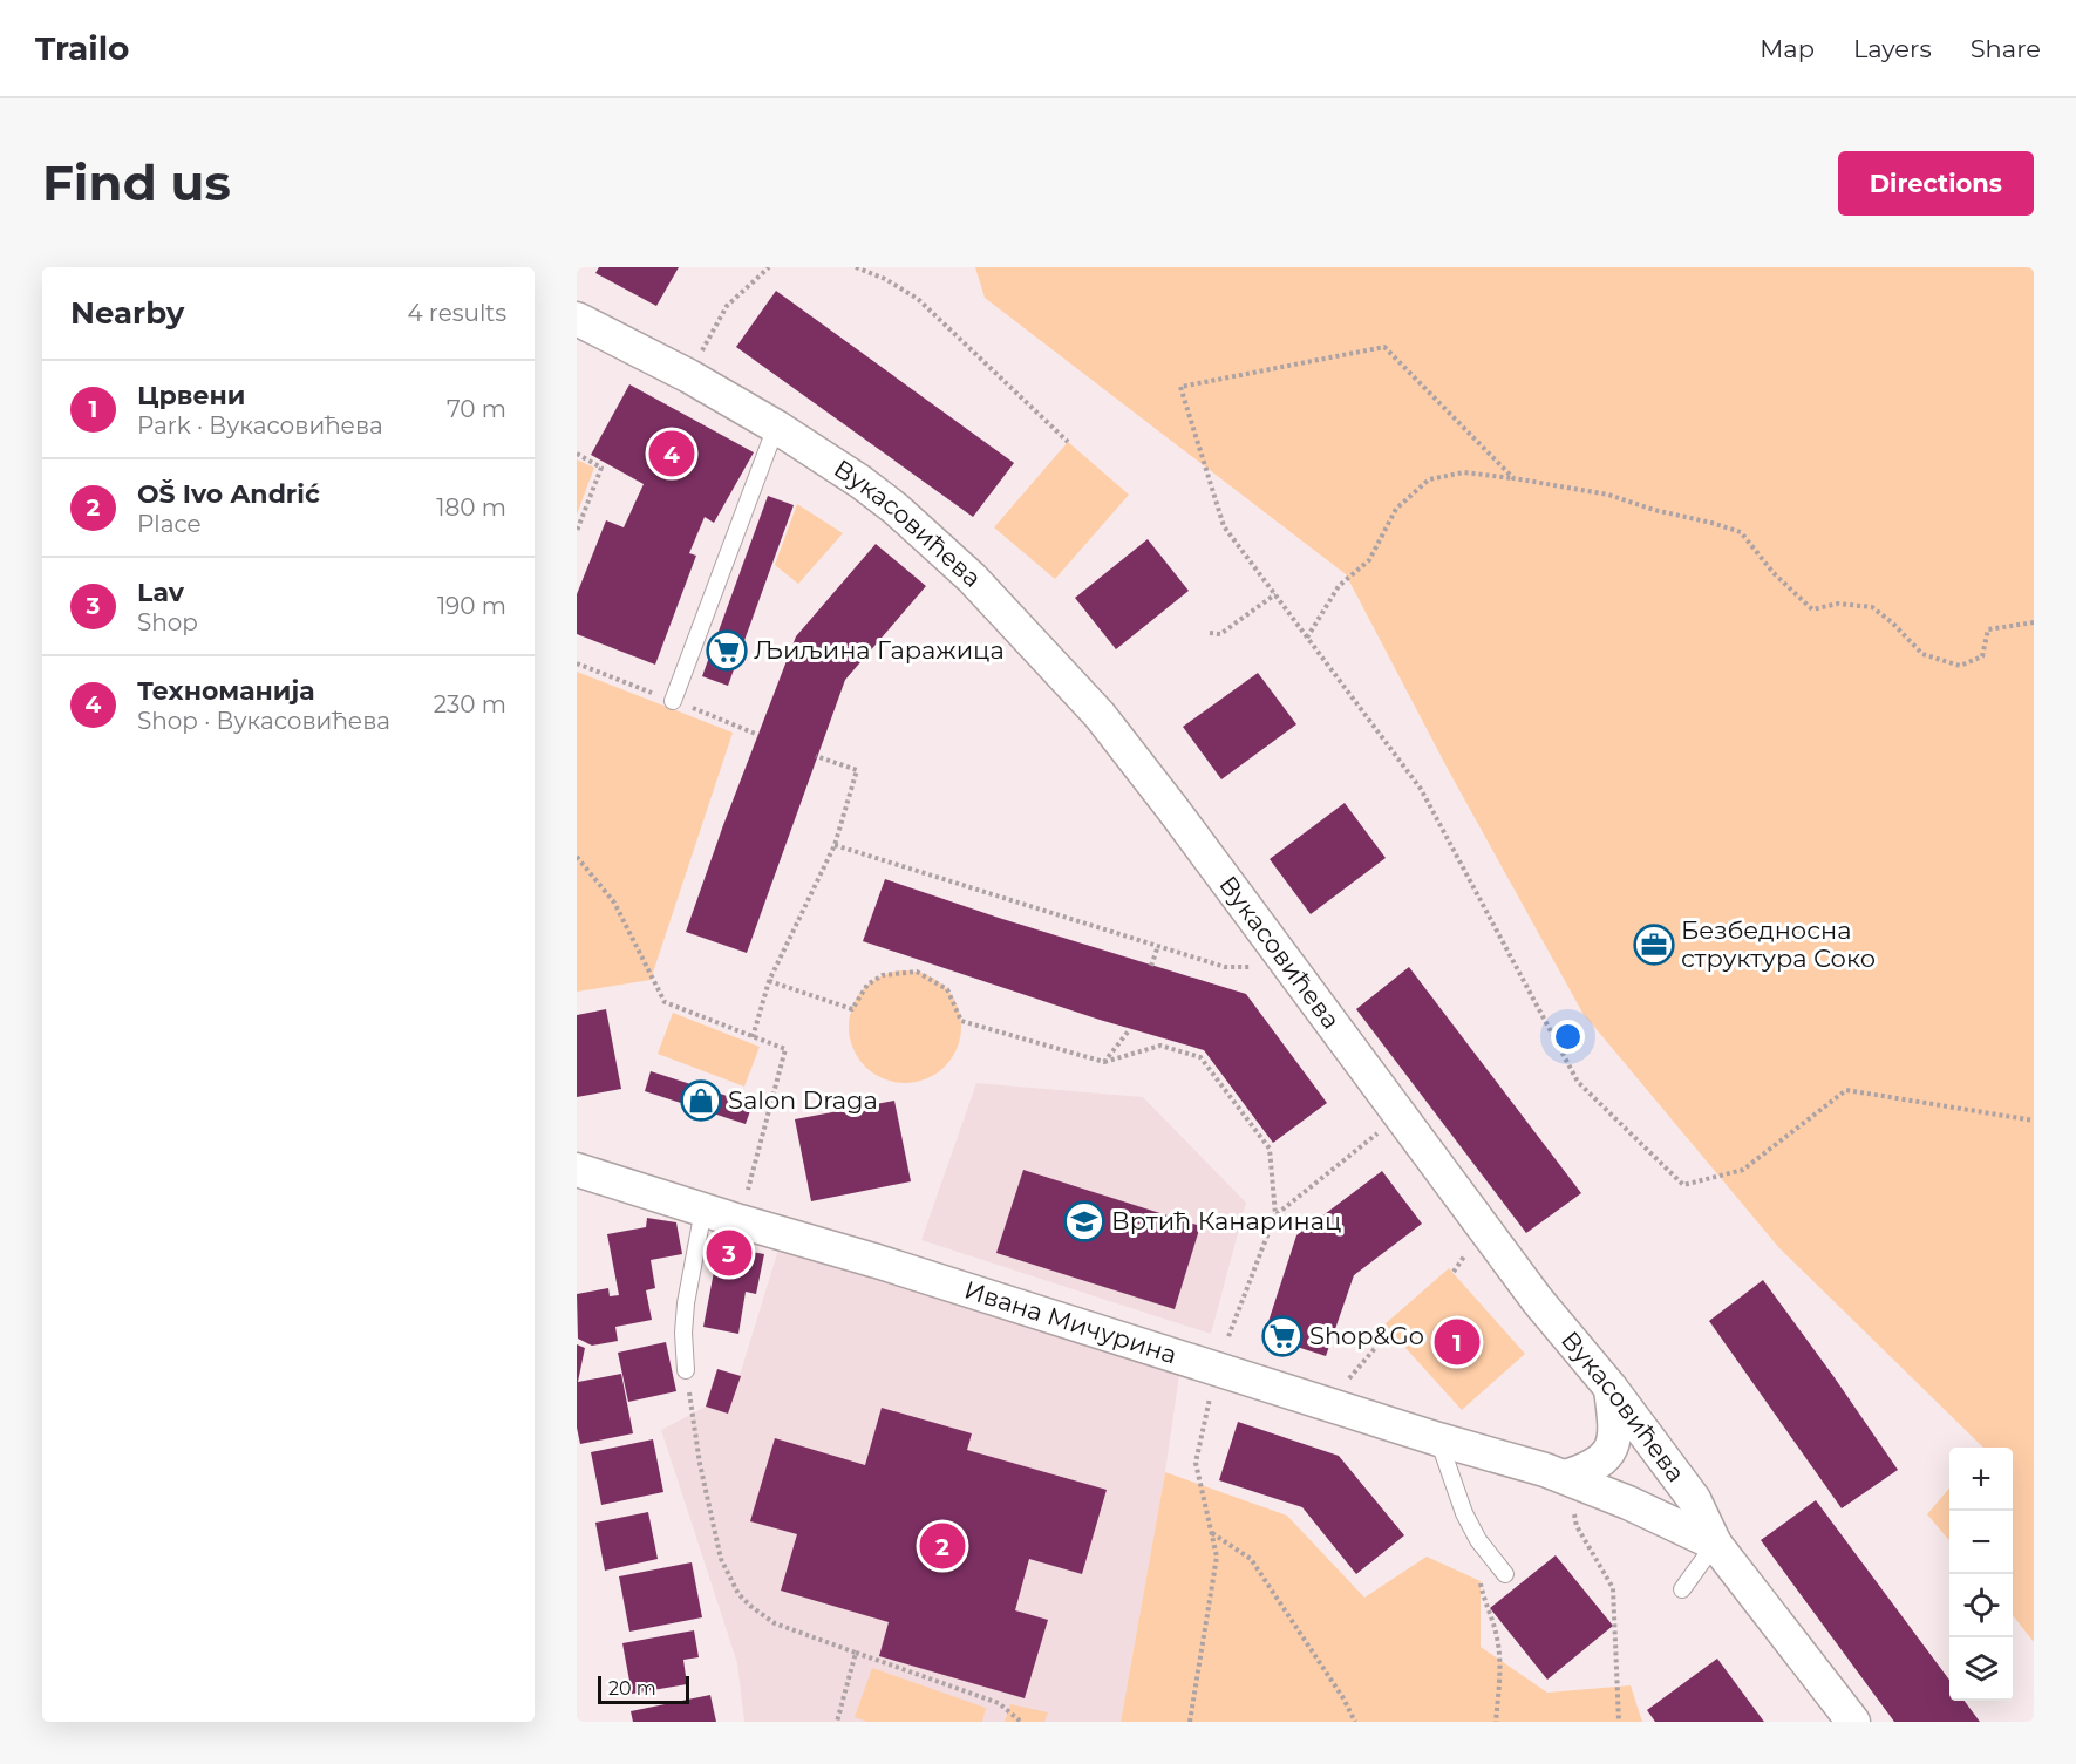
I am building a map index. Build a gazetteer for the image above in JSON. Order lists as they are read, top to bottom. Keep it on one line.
{"streets":{"street":["Вукасовићева","Ивана Мичурина"]},"crossings":[["Вукасовићева","Ивана Мичурина"]],"places":{"supermarket":["Љиљина Гаражица","Shop&Go"],"office":["Безбедносна структура Соко"],"shop":["Salon Draga"],"school or university":["Вртић Канаринац"]},"scale_bar":"20 m","page":{"header":"Trailo","nav":["Map","Layers","Share"],"buttons":"Directions","title":"Find us","heading":["Nearby","4 results"],"list":[{"mark":"1","name":"Црвени","note":"Park · Вукасовићева","value":"70 m"},{"mark":"2","name":"OŠ Ivo Andrić","note":"Place","value":"180 m"},{"mark":"3","name":"Lav","note":"Shop","value":"190 m"},{"mark":"4","name":"Техноманија","note":"Shop · Вукасовићева","value":"230 m"}],"pins":["4","3","1","2"],"map_buttons":["+","−"],"scale":"20 m"}}
